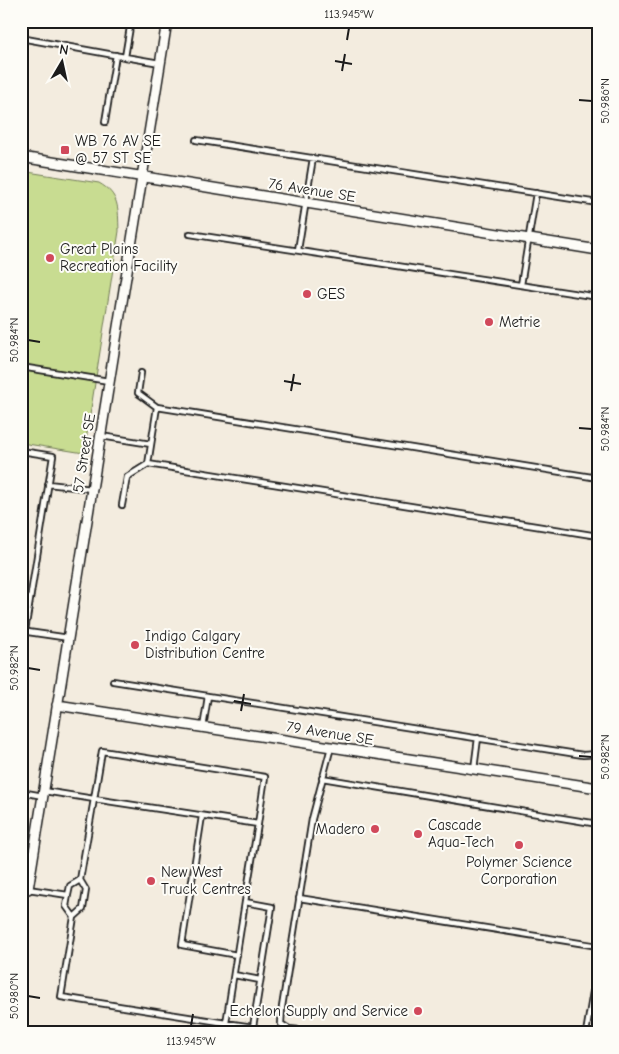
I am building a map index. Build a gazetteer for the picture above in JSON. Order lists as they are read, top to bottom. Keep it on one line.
{"streets":{"street":["76 Avenue SE","57 Street SE","79 Avenue SE"]},"crossings":[["76 Avenue SE","57 Street SE"],["57 Street SE","79 Avenue SE"]],"places":{"transit":["WB 76 AV SE @ 57 ST SE"],"other":["Great Plains Recreation Facility","GES","Metrie","Indigo Calgary Distribution Centre","Madero","Cascade Aqua-Tech","Polymer Science Corporation","New West Truck Centres","Echelon Supply and Service"]},"north":"top","coordinates":["113.945°W","50.986°N","50.984°N","50.982°N","50.980°N"]}
